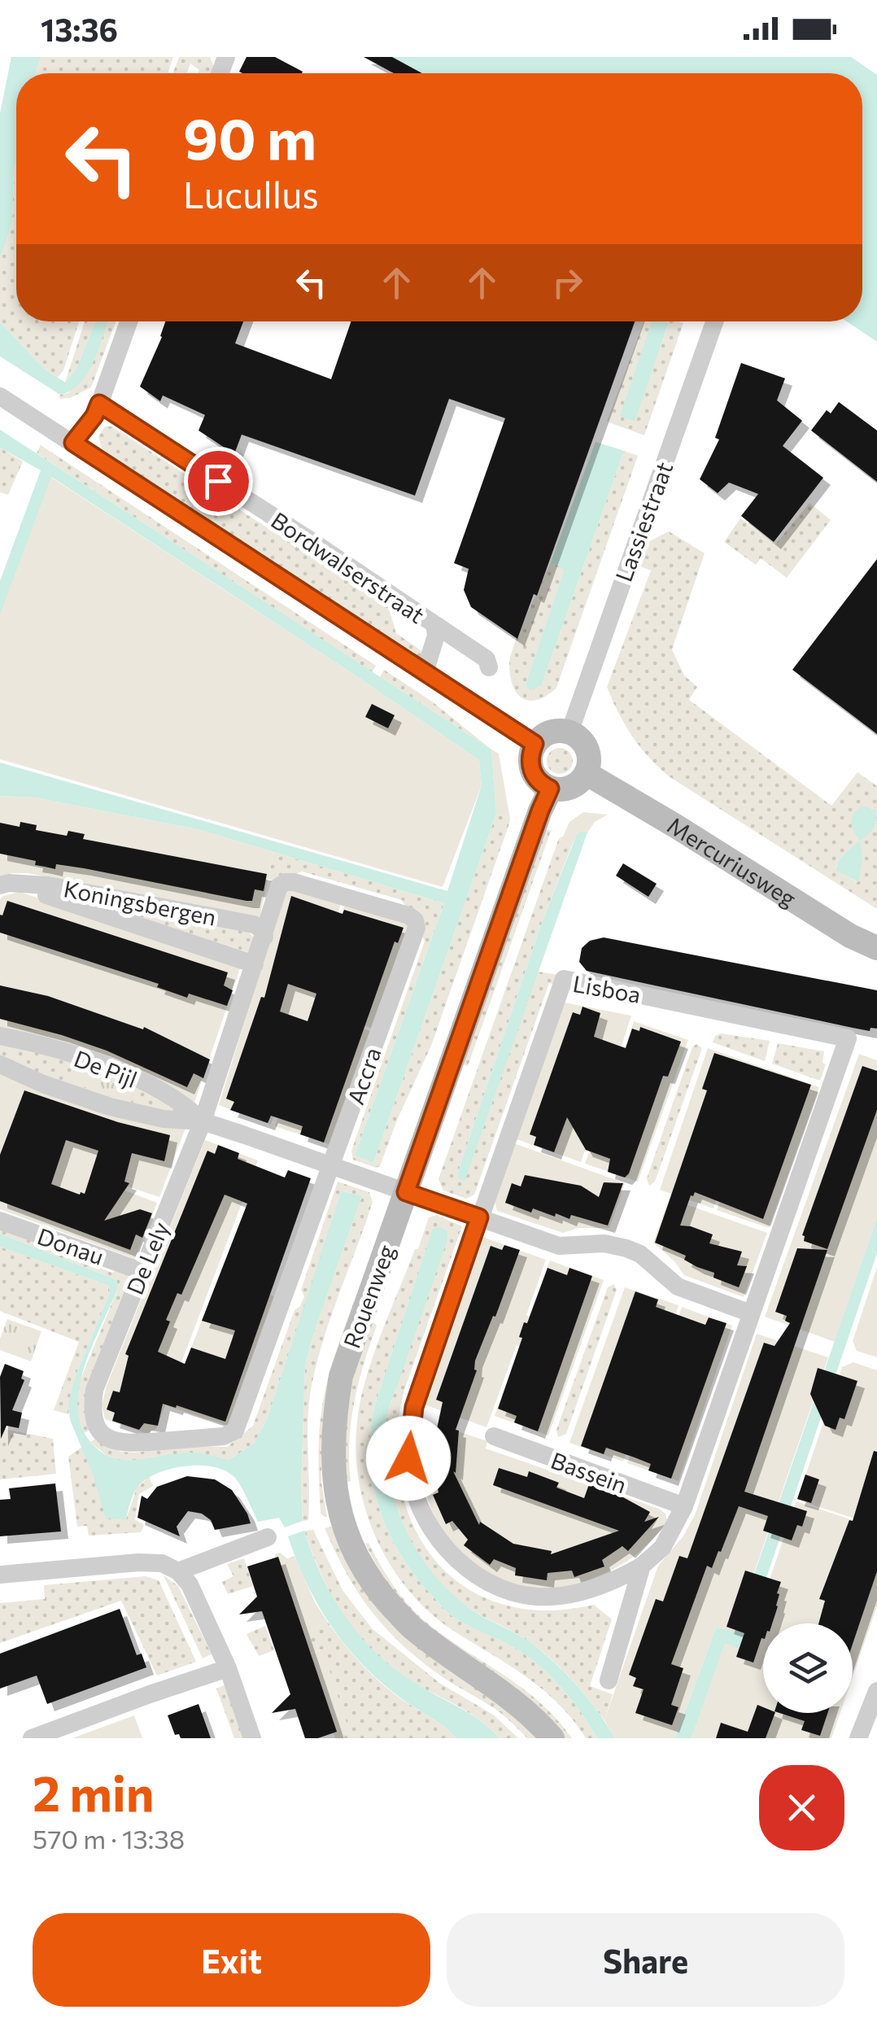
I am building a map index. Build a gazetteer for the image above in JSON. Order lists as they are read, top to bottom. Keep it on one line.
{"streets":{"main road":["Mercuriusweg","Rouenweg"],"street":["Lassiestraat","Bordwalserstraat","Koningsbergen","Lisboa","De Pijl","Accra","Donau","De Lely","Bassein"]},"crossings":[["Lassiestraat","Mercuriusweg"],["Lassiestraat","Rouenweg"],["Mercuriusweg","Rouenweg"],["Koningsbergen","Accra"],["Koningsbergen","De Lely"],["Lisboa","De Pijl"],["Lisboa","Bassein"],["De Pijl","Accra"],["De Pijl","De Lely"],["De Pijl","Rouenweg"],["Accra","De Lely"],["Donau","De Lely"]],"page":{"status":"13:36","turn":["90 m","Lucullus"],"heading":["2 min","570 m · 13:38"],"buttons":["Exit","Share"]}}
